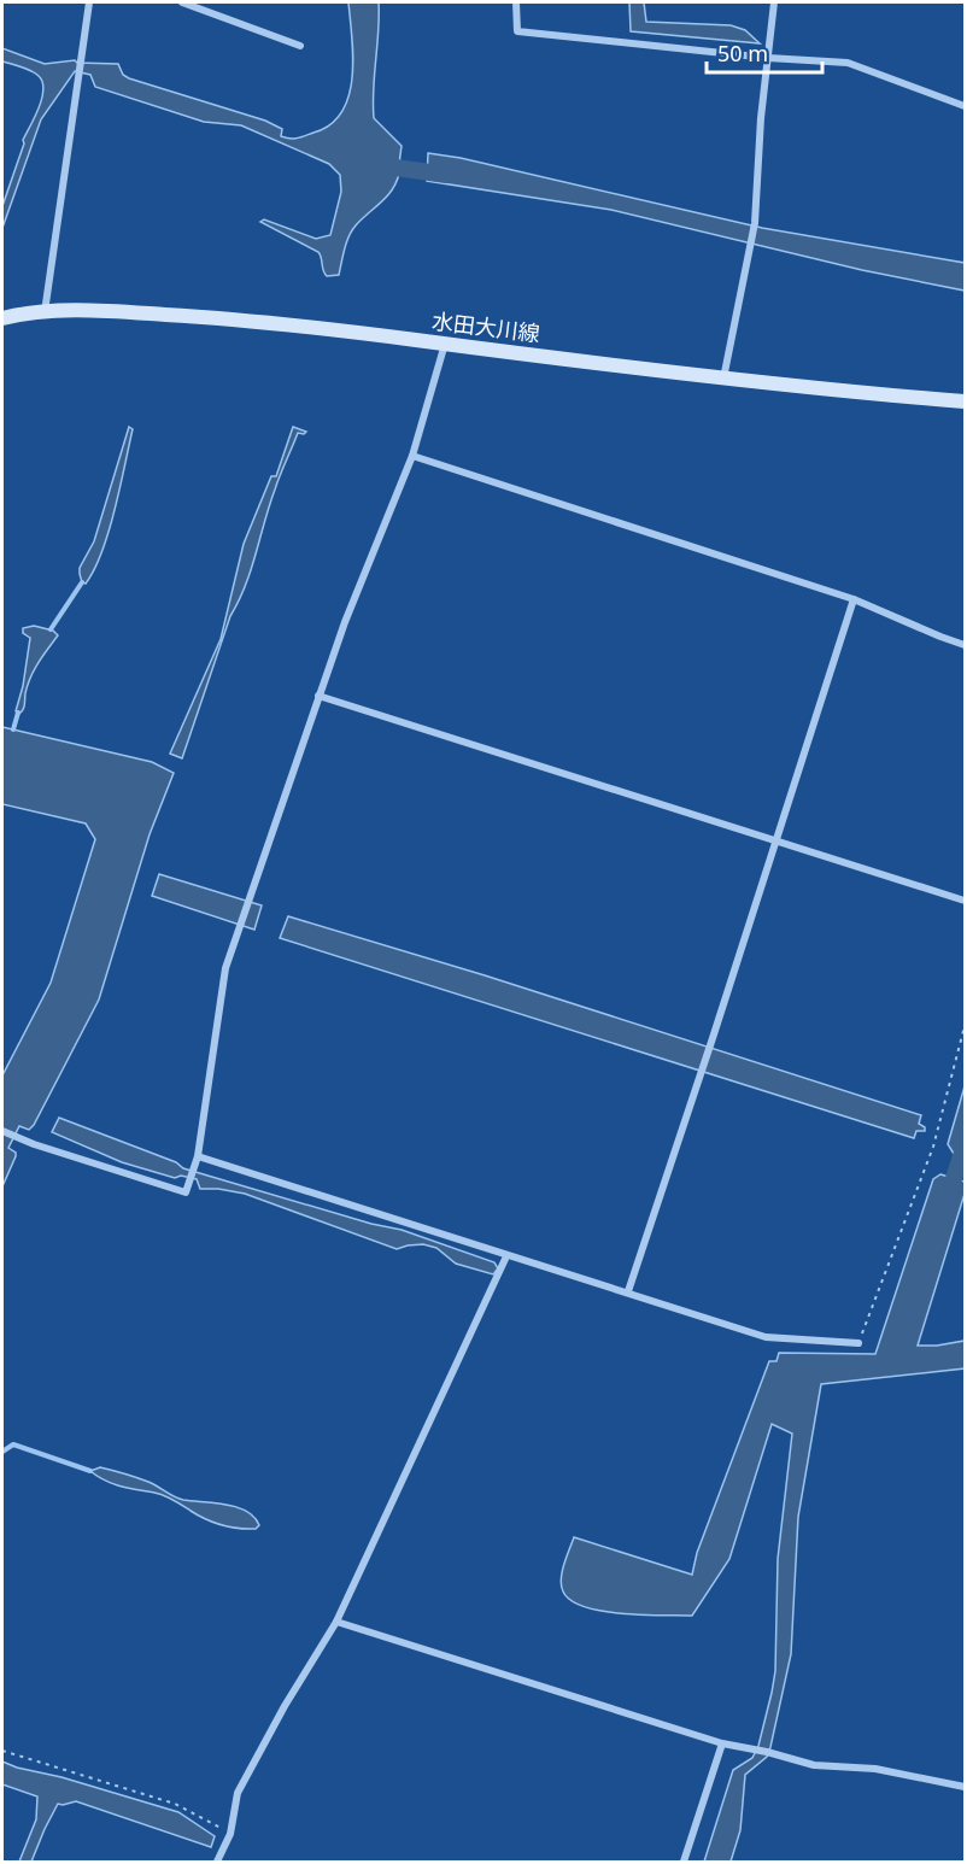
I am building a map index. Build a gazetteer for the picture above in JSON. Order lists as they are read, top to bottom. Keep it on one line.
{"streets":{"main road":["水田大川線"]},"scale_bar":"50 m"}
